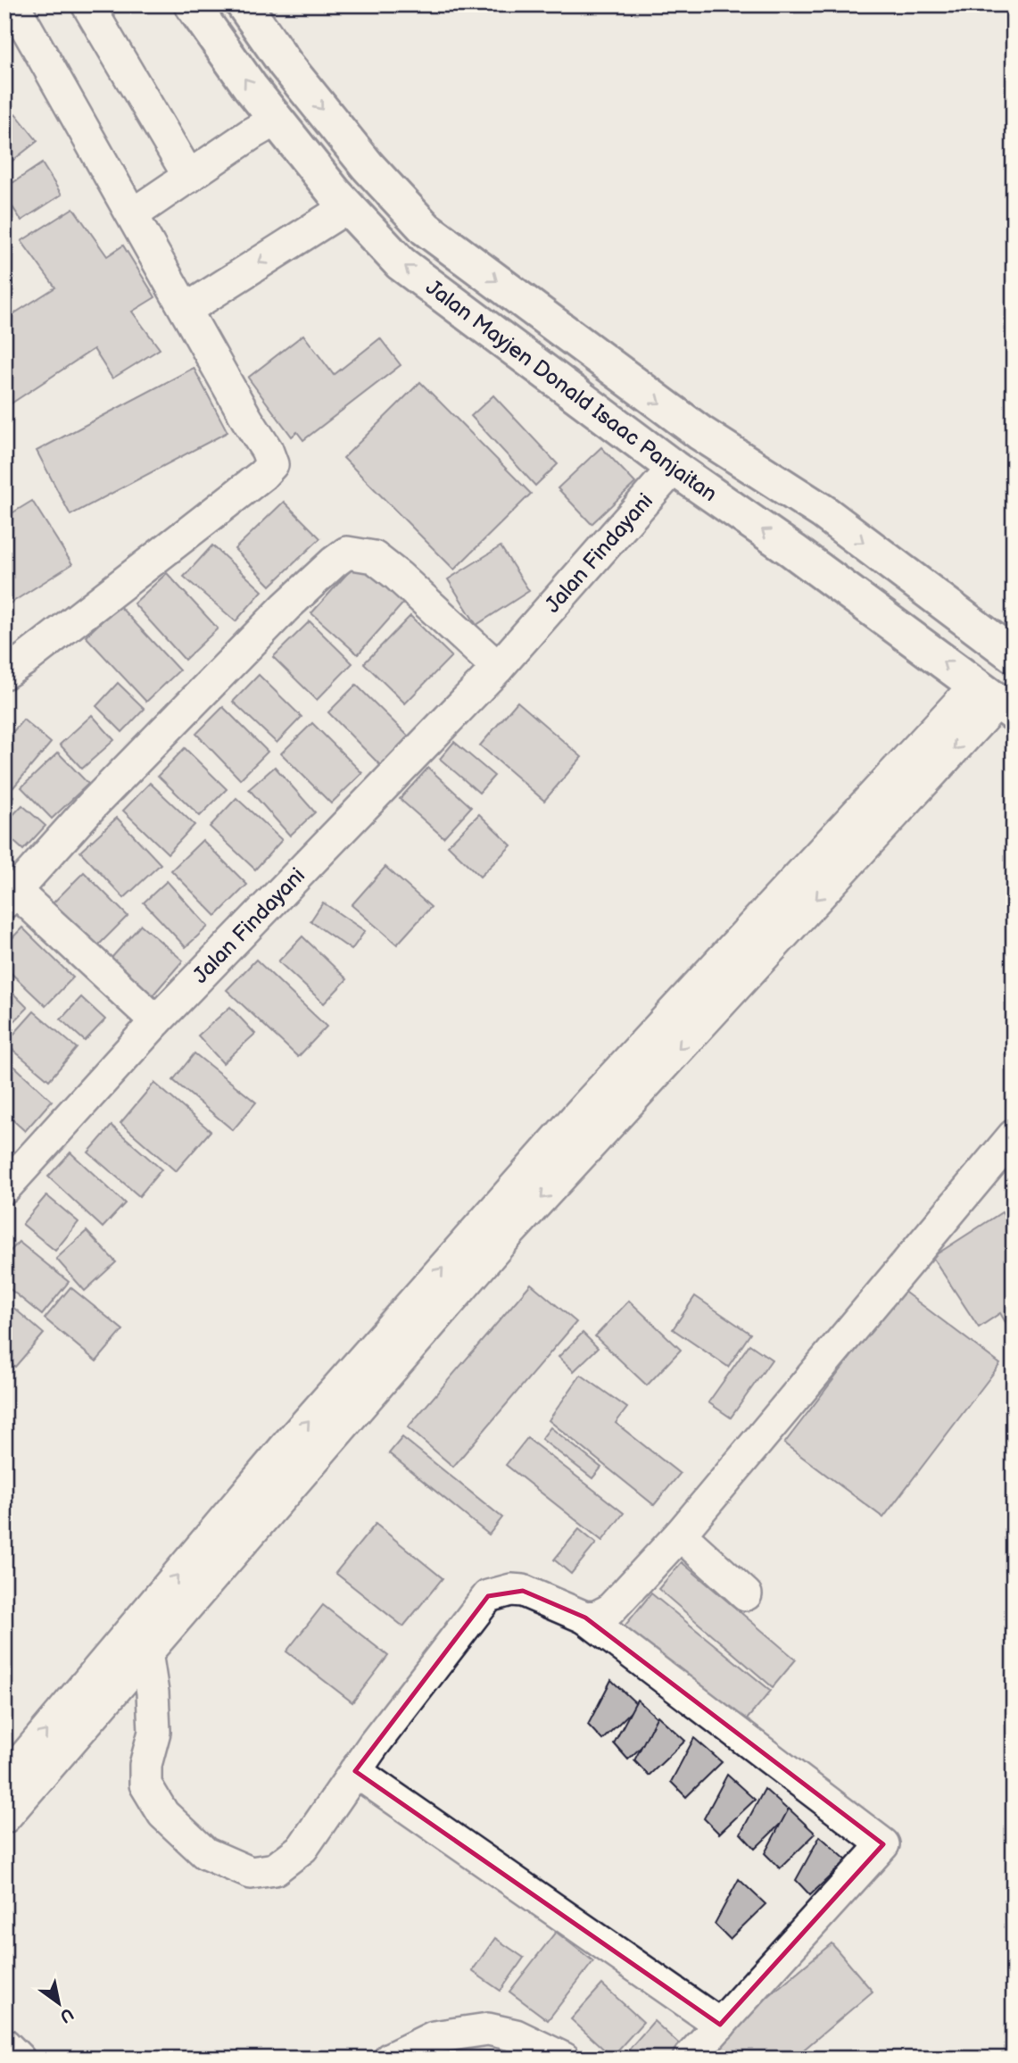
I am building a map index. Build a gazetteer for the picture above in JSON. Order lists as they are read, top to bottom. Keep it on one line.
{"streets":{"highway":["Jalan Mayjen Donald Isaac Panjaitan"],"street":["Jalan Findayani"]},"crossings":[["Jalan Mayjen Donald Isaac Panjaitan","Jalan Findayani"]],"north":"bottom right"}
